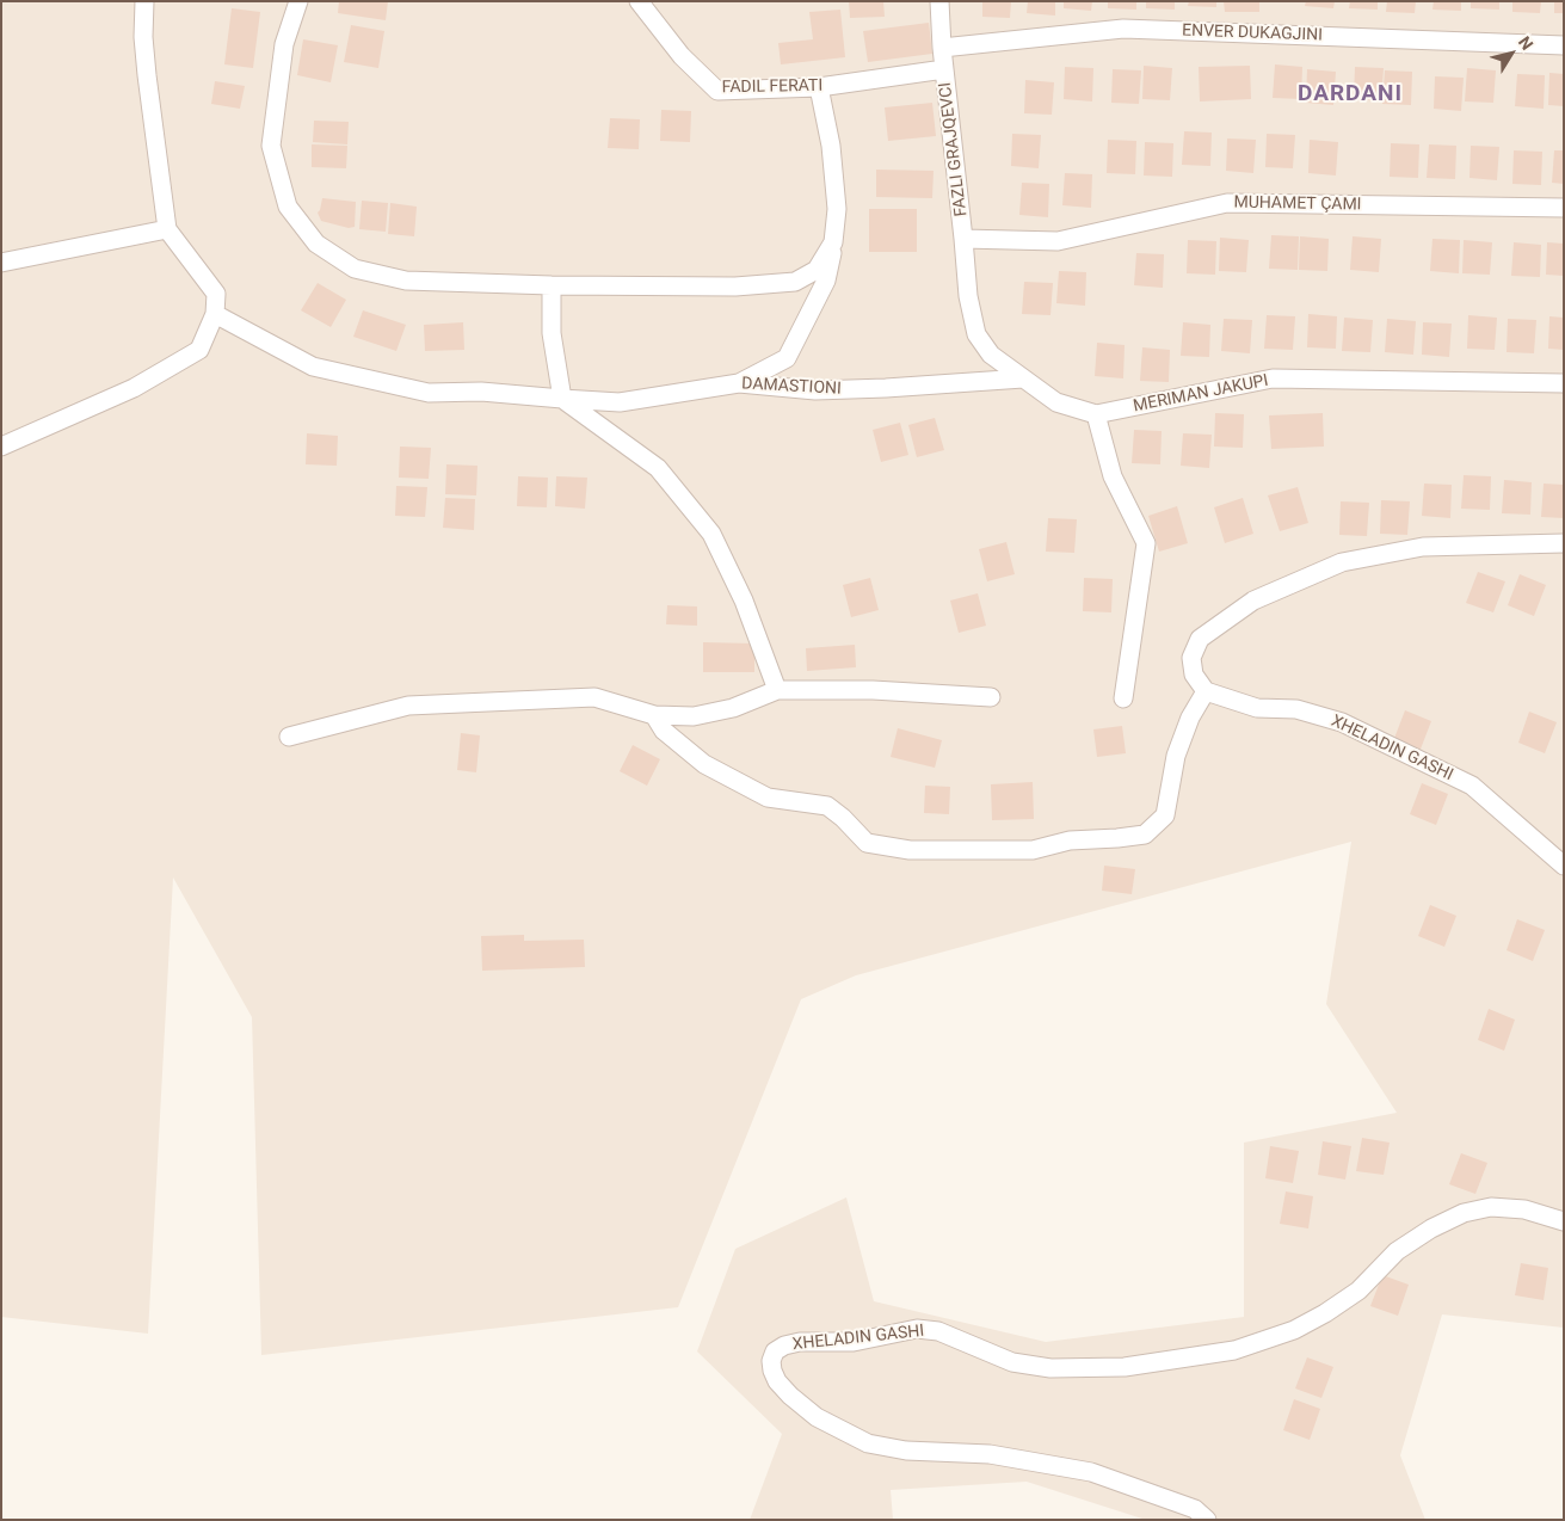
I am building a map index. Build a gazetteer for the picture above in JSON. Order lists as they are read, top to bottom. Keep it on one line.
{"streets":{"street":["ENVER DUKAGJINI","FADIL FERATI","FAZLI GRAJQEVCI","MUHAMET ÇAMI","DAMASTIONI","MERIMAN JAKUPI","XHELADIN GASHI"]},"crossings":[["ENVER DUKAGJINI","FAZLI GRAJQEVCI"],["FADIL FERATI","FAZLI GRAJQEVCI"],["FAZLI GRAJQEVCI","MUHAMET ÇAMI"],["FAZLI GRAJQEVCI","MERIMAN JAKUPI"],["DAMASTIONI","MERIMAN JAKUPI"]],"districts":["DARDANI"],"north":"top right"}
